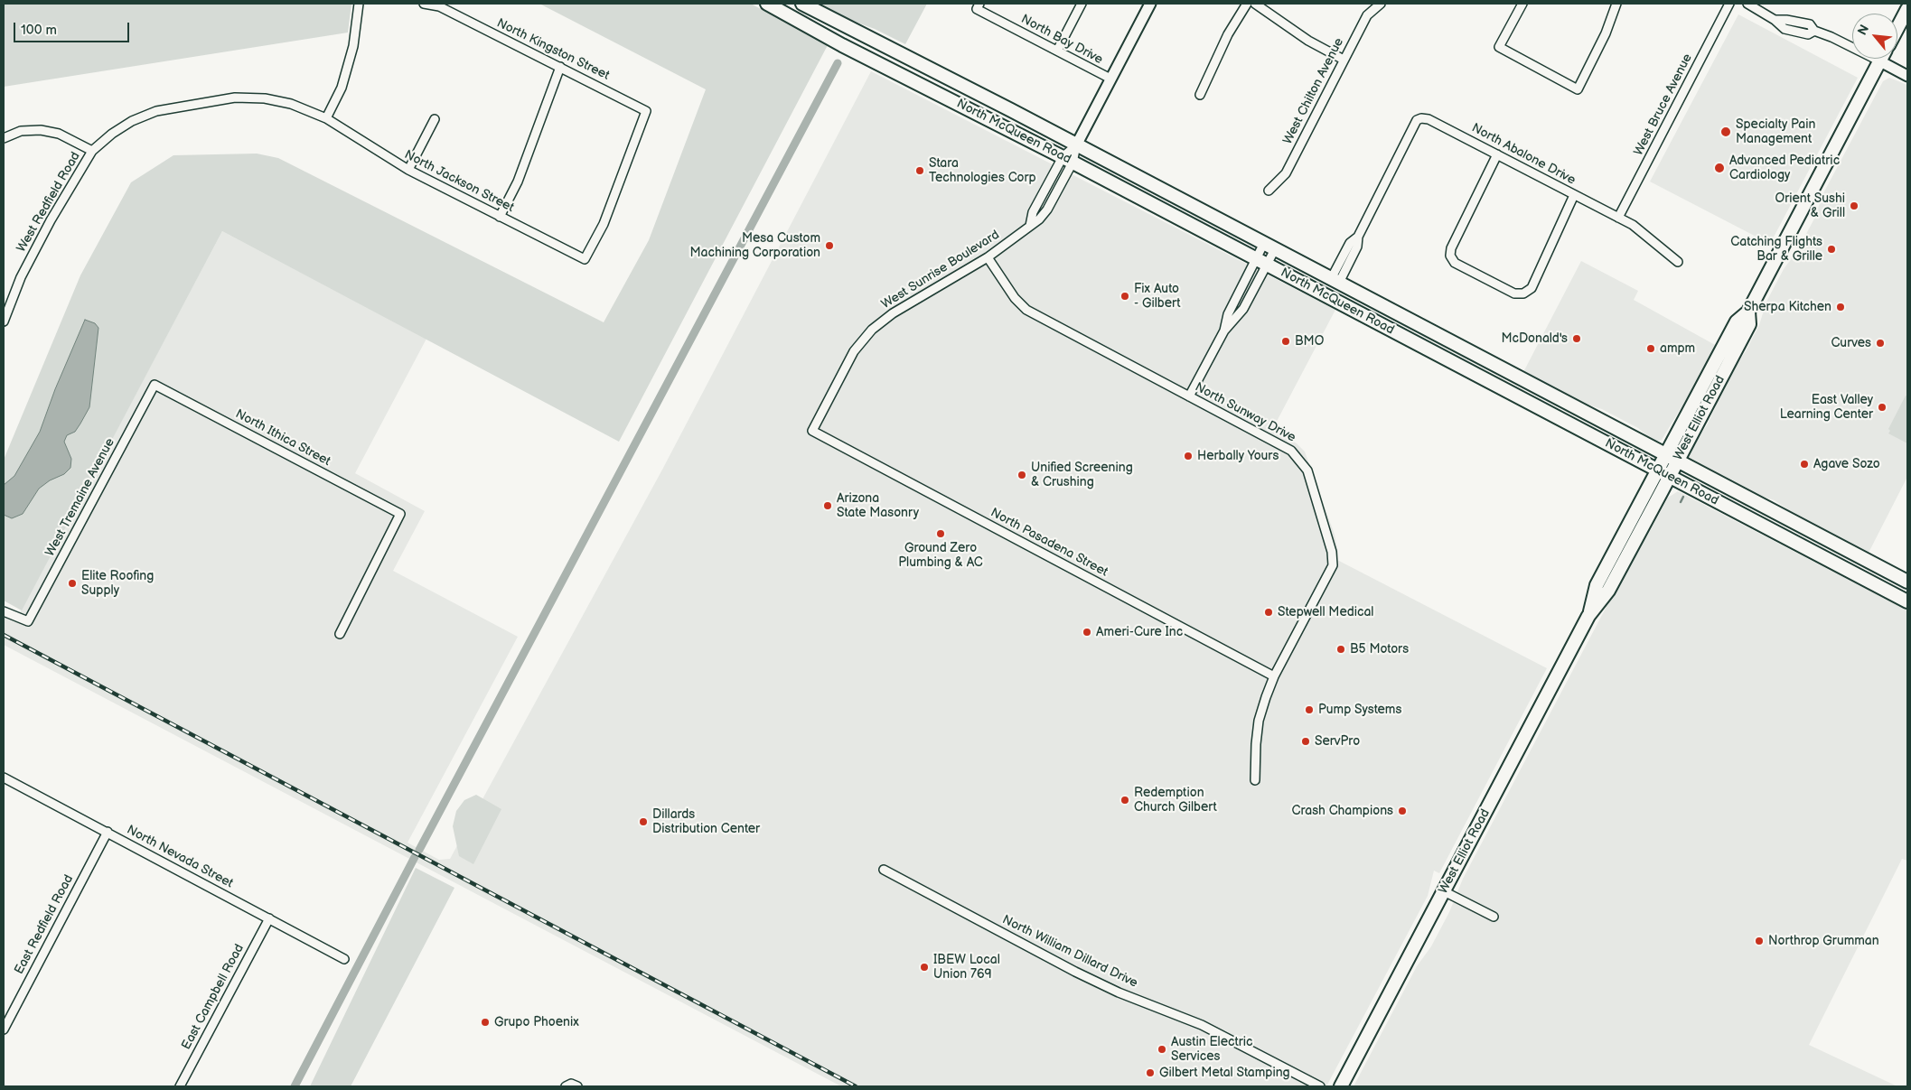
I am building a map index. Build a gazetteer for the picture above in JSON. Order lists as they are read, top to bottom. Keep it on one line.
{"streets":{"main road":["North McQueen Road","West Elliot Road"],"street":["North Bay Drive","North Kingston Street","West Chilton Avenue","West Bruce Avenue","North Abalone Drive","North Jackson Street","West Redfield Road","West Sunrise Boulevard","North Sunway Drive","North Ithica Street","West Tremaine Avenue","North Pasadena Street","North Nevada Street","East Redfield Road","North William Dillard Drive","East Campbell Road"]},"crossings":[["North Kingston Street","North Jackson Street"],["West Bruce Avenue","North Abalone Drive"],["North McQueen Road","North Abalone Drive"],["North McQueen Road","West Sunrise Boulevard"],["North McQueen Road","West Elliot Road"],["North Jackson Street","West Redfield Road"],["West Sunrise Boulevard","North Sunway Drive"],["West Sunrise Boulevard","North Pasadena Street"],["North Sunway Drive","North Pasadena Street"],["North Ithica Street","West Tremaine Avenue"],["North Nevada Street","East Redfield Road"],["North Nevada Street","East Campbell Road"]],"places":["Specialty Pain Management","Advanced Pediatric Cardiology","Stara Technologies Corp","Orient Sushi & Grill","Mesa Custom Machining Corporation","Catching Flights Bar & Grille","Fix Auto - Gilbert","Sherpa Kitchen","McDonald's","BMO","Curves","ampm","East Valley Learning Center","Herbally Yours","Agave Sozo","Unified Screening & Crushing","Arizona State Masonry","Ground Zero Plumbing & AC","Elite Roofing Supply","Stepwell Medical","Ameri-Cure Inc","B5 Motors","Pump Systems","ServPro","Redemption Church Gilbert","Crash Champions","Dillards Distribution Center","Northrop Grumman","IBEW Local Union 769","Grupo Phoenix","Austin Electric Services","Gilbert Metal Stamping"],"scale_bar":"100 m","north":"top left"}
